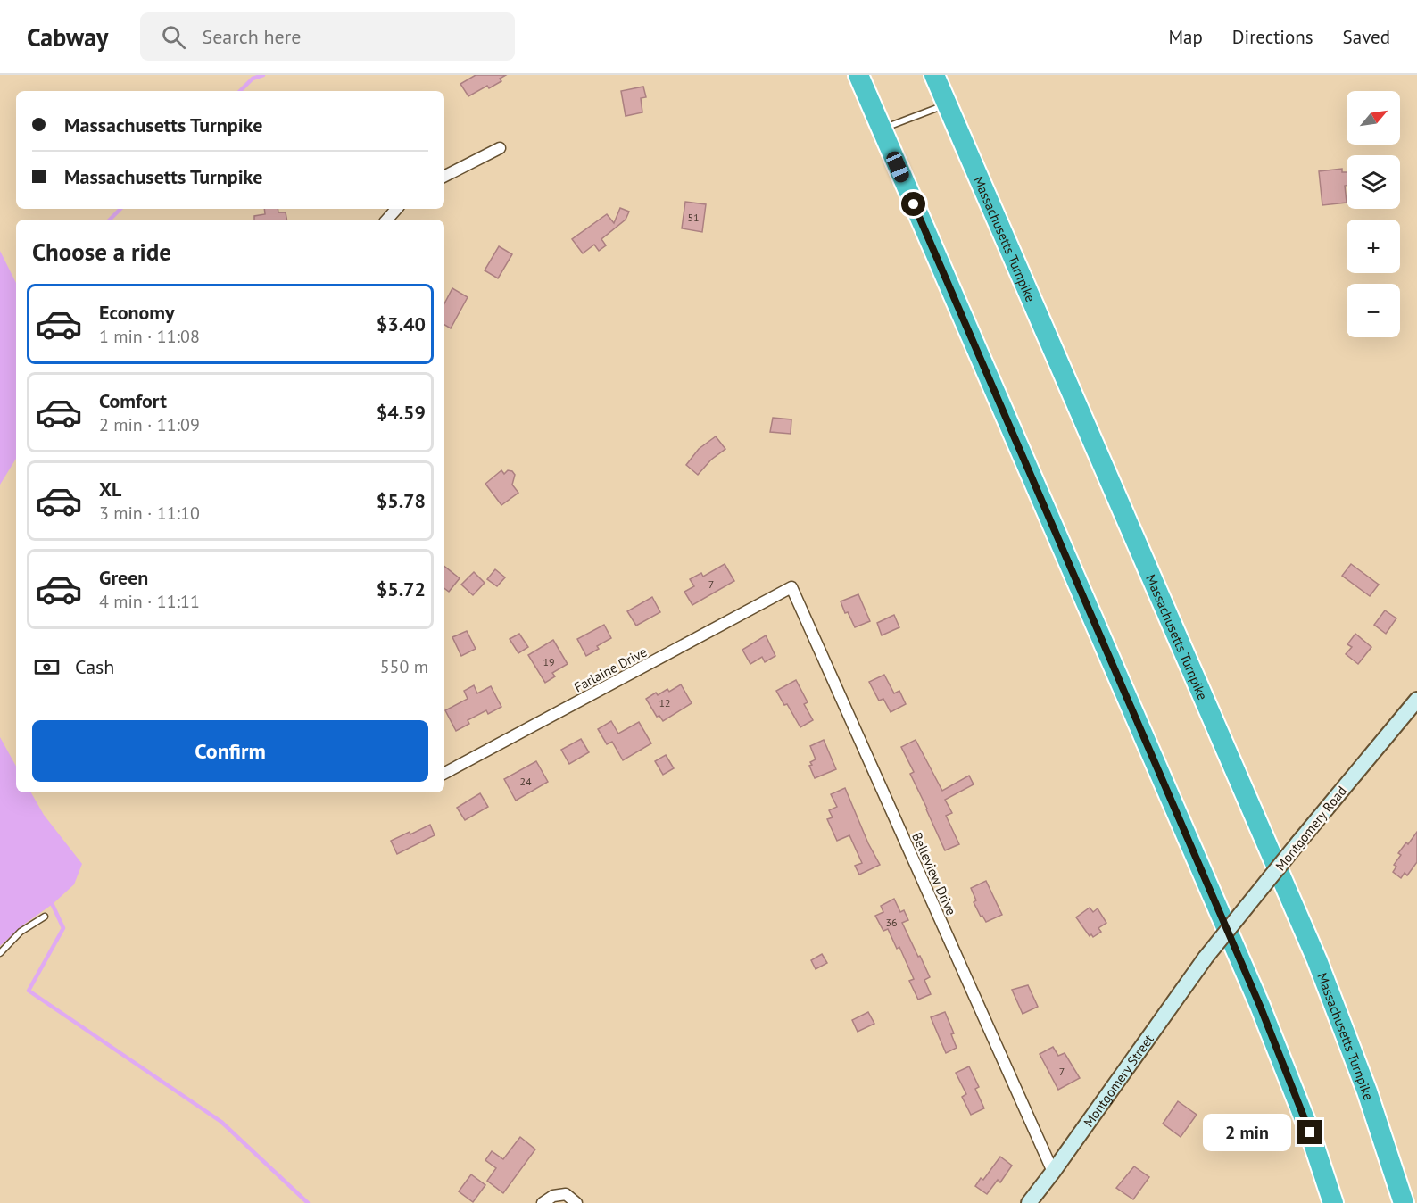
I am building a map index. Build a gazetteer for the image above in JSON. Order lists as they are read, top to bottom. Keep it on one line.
{"streets":{"highway":["Massachusetts Turnpike"],"main road":["Montgomery Road","Montgomery Street"],"street":["Farlaine Drive","Belleview Drive"]},"crossings":[["Farlaine Drive","Belleview Drive"],["Montgomery Road","Montgomery Street"],["Belleview Drive","Montgomery Street"]],"house_numbers":["51","7","19","12","24","36","7"],"north":"top right","page":{"header":"Cabway","search":"Search here","nav":["Map","Directions","Saved"],"map_buttons":["+","−"],"banner":["Massachusetts Turnpike","Massachusetts Turnpike"],"heading":"Choose a ride","list":[{"name":"Economy","note":"1 min · 11:08","value":"$3.40"},{"name":"Comfort","note":"2 min · 11:09","value":"$4.59"},{"name":"XL","note":"3 min · 11:10","value":"$5.78"},{"name":"Green","note":"4 min · 11:11","value":"$5.72"}],"pay":["Cash","550 m"],"buttons":"Confirm","bubble":"2 min"}}
